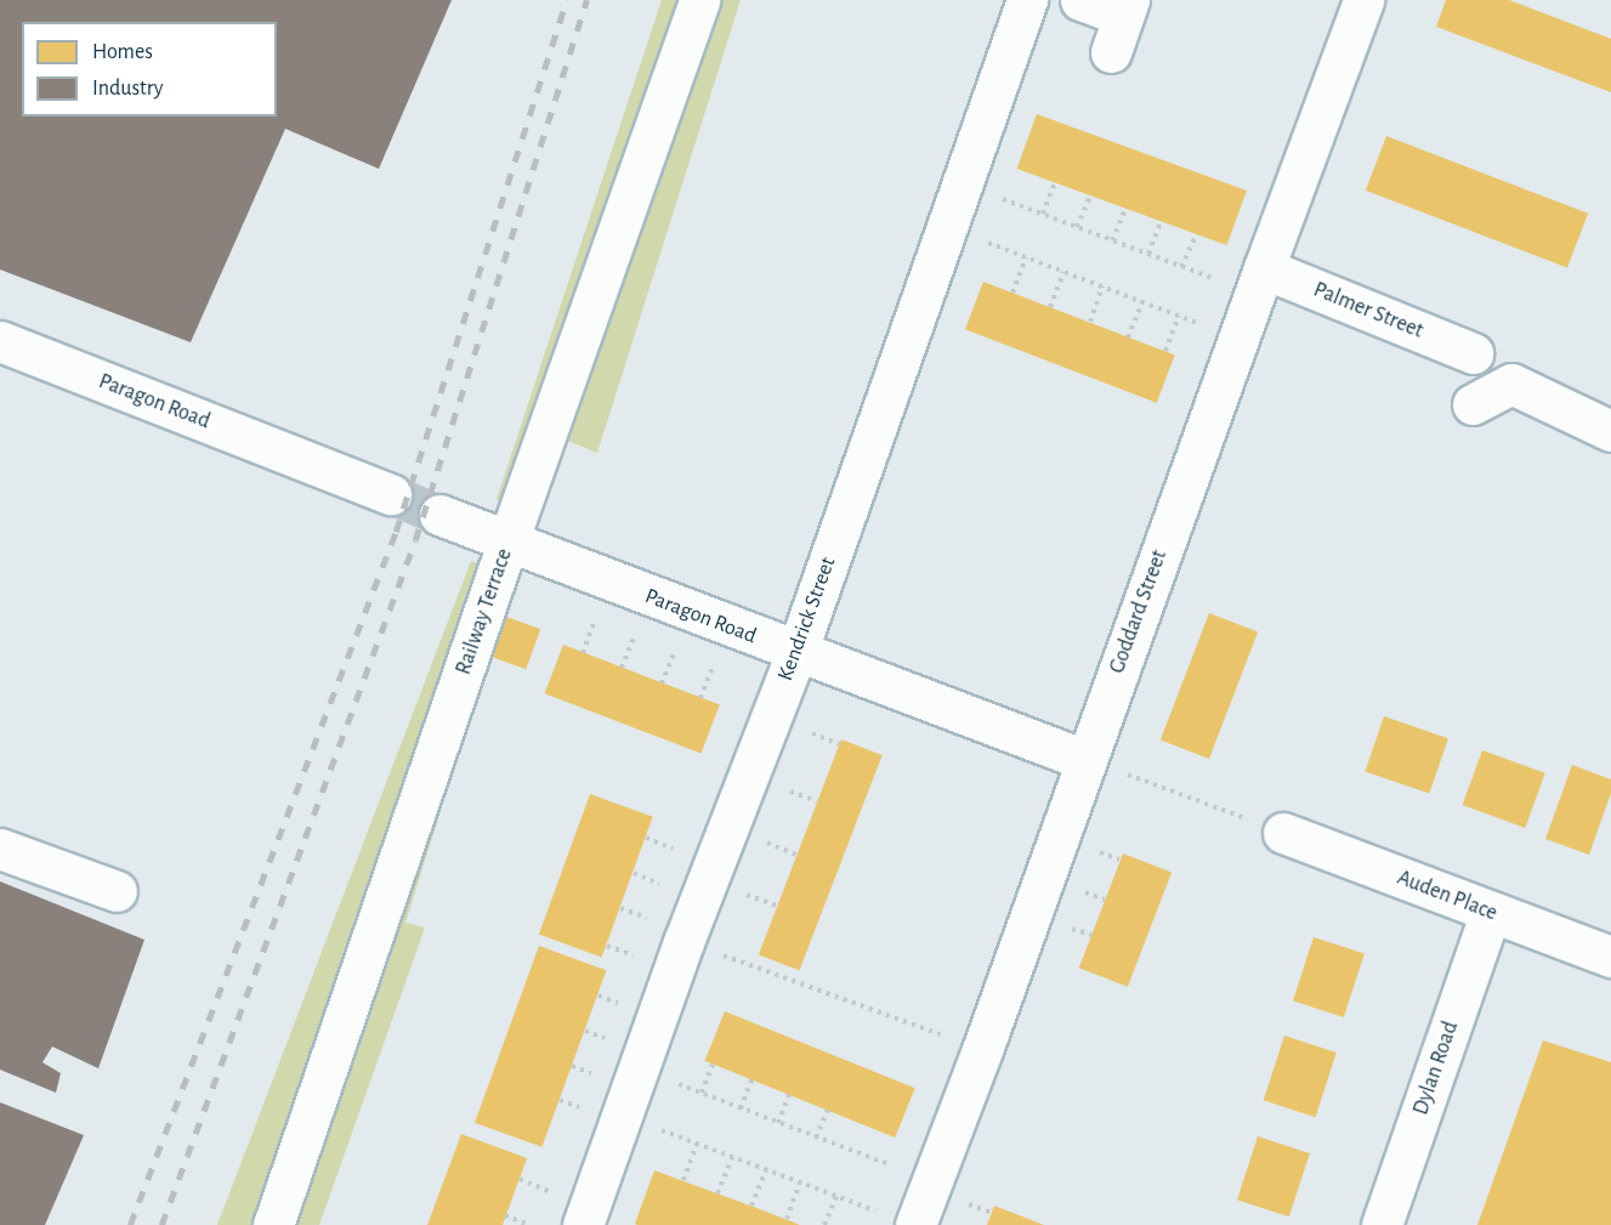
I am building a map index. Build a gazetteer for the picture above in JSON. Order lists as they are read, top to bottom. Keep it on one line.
{"streets":{"street":["Palmer Street","Paragon Road","Railway Terrace","Goddard Street","Kendrick Street","Auden Place","Dylan Road"]},"crossings":[["Palmer Street","Goddard Street"],["Paragon Road","Railway Terrace"],["Paragon Road","Goddard Street"],["Paragon Road","Kendrick Street"],["Auden Place","Dylan Road"]],"legend":["Homes","Industry"]}
